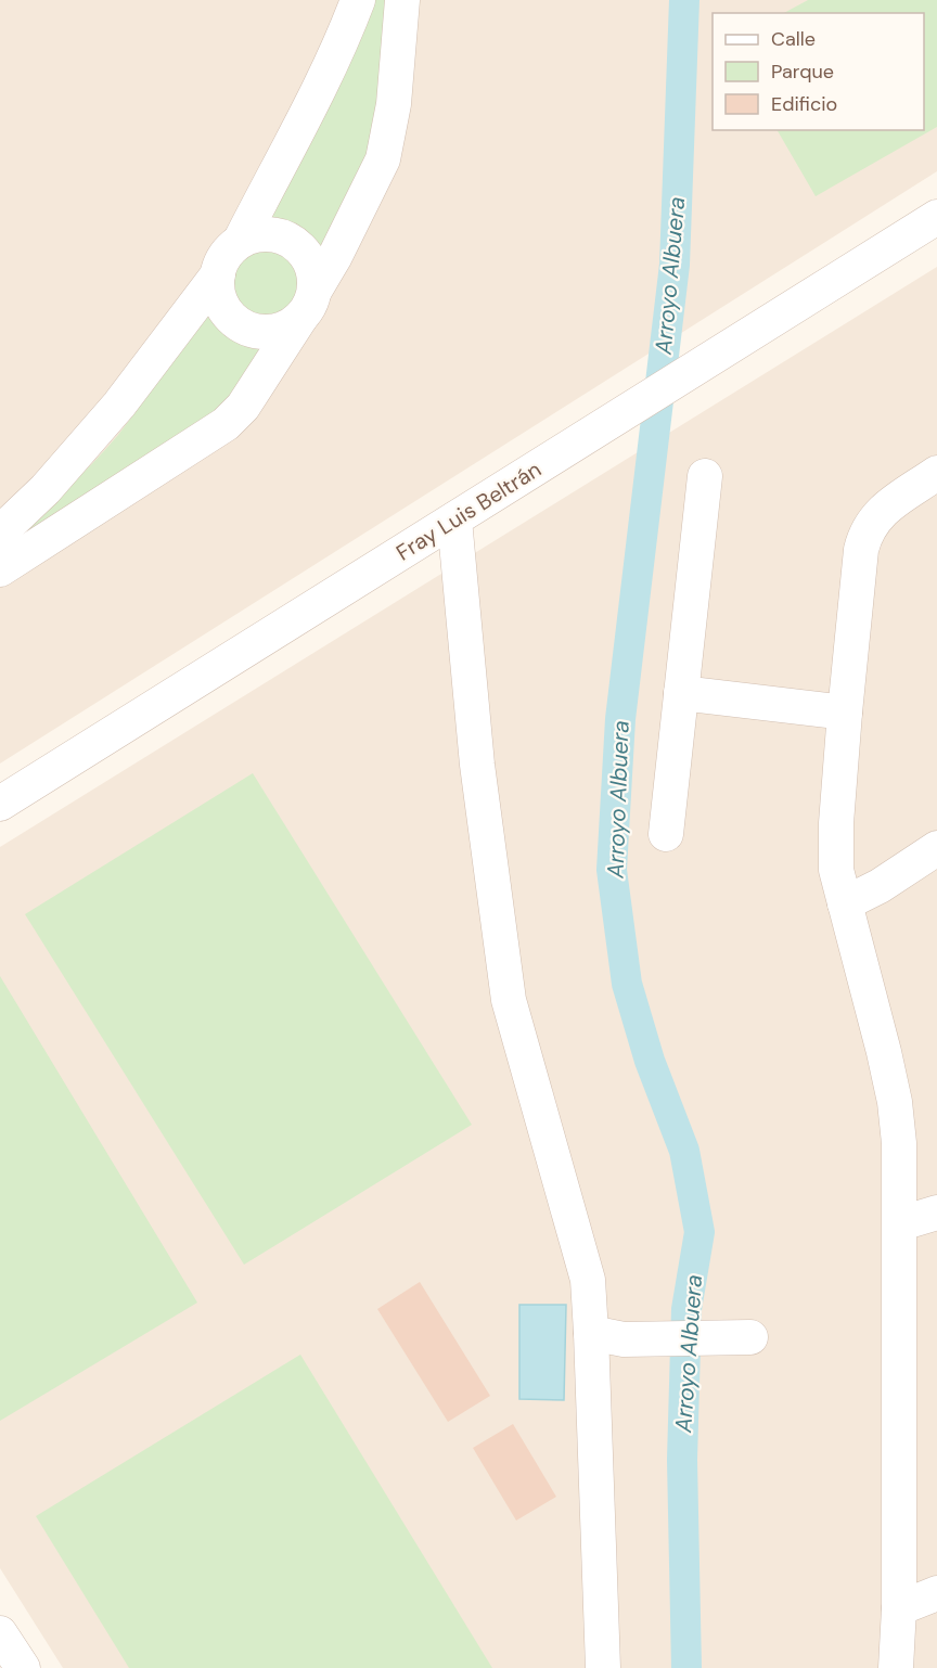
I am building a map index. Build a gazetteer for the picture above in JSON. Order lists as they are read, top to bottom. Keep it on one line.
{"streets":{"street":["Fray Luis Beltrán"]},"water":["Arroyo Albuera"],"legend":["Calle","Parque","Edificio"]}
